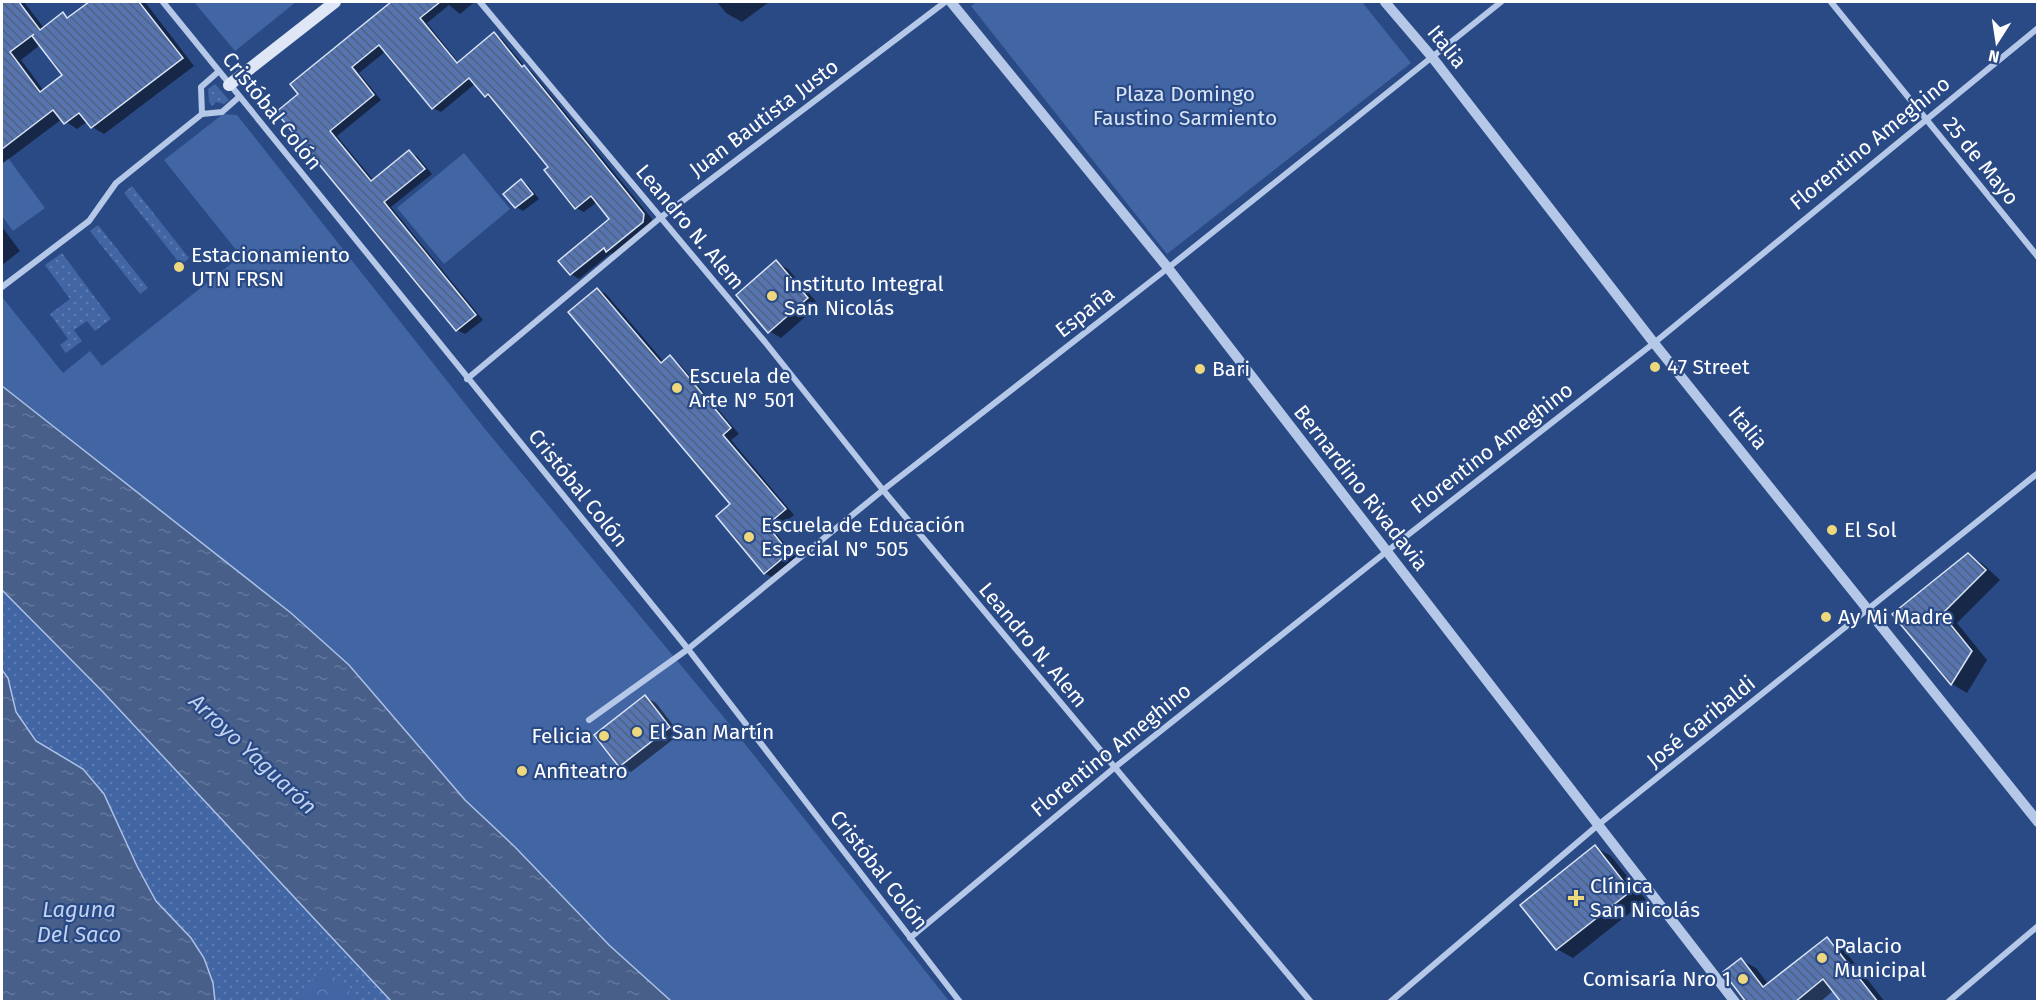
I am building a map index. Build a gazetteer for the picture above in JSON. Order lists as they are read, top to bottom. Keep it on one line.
{"streets":{"street":["Italia","Cristóbal Colón","Juan Bautista Justo","Florentino Ameghino","25 de Mayo","Leandro N. Alem","España","Bernardino Rivadavia","José Garibaldi"]},"crossings":[["Italia","Florentino Ameghino"],["Italia","España"],["Italia","José Garibaldi"],["Cristóbal Colón","Juan Bautista Justo"],["Cristóbal Colón","Florentino Ameghino"],["Cristóbal Colón","España"],["Juan Bautista Justo","Leandro N. Alem"],["Florentino Ameghino","25 de Mayo"],["Florentino Ameghino","Leandro N. Alem"],["Florentino Ameghino","Bernardino Rivadavia"],["Leandro N. Alem","España"],["España","Bernardino Rivadavia"],["Bernardino Rivadavia","José Garibaldi"]],"water":["Arroyo Yaguarón","Laguna Del Saco"],"parks":["Plaza Domingo Faustino Sarmiento"],"places":{"other":["Estacionamiento UTN FRSN","Instituto Integral San Nicolás","47 Street","Bari","Escuela de Arte N° 501","El Sol","Escuela de Educación Especial N° 505","Ay Mi Madre","El San Martín","Felicia","Anfiteatro","Palacio Municipal","Comisaría Nro 1"],"health":["Clínica San Nicolás"]},"north":"bottom"}
